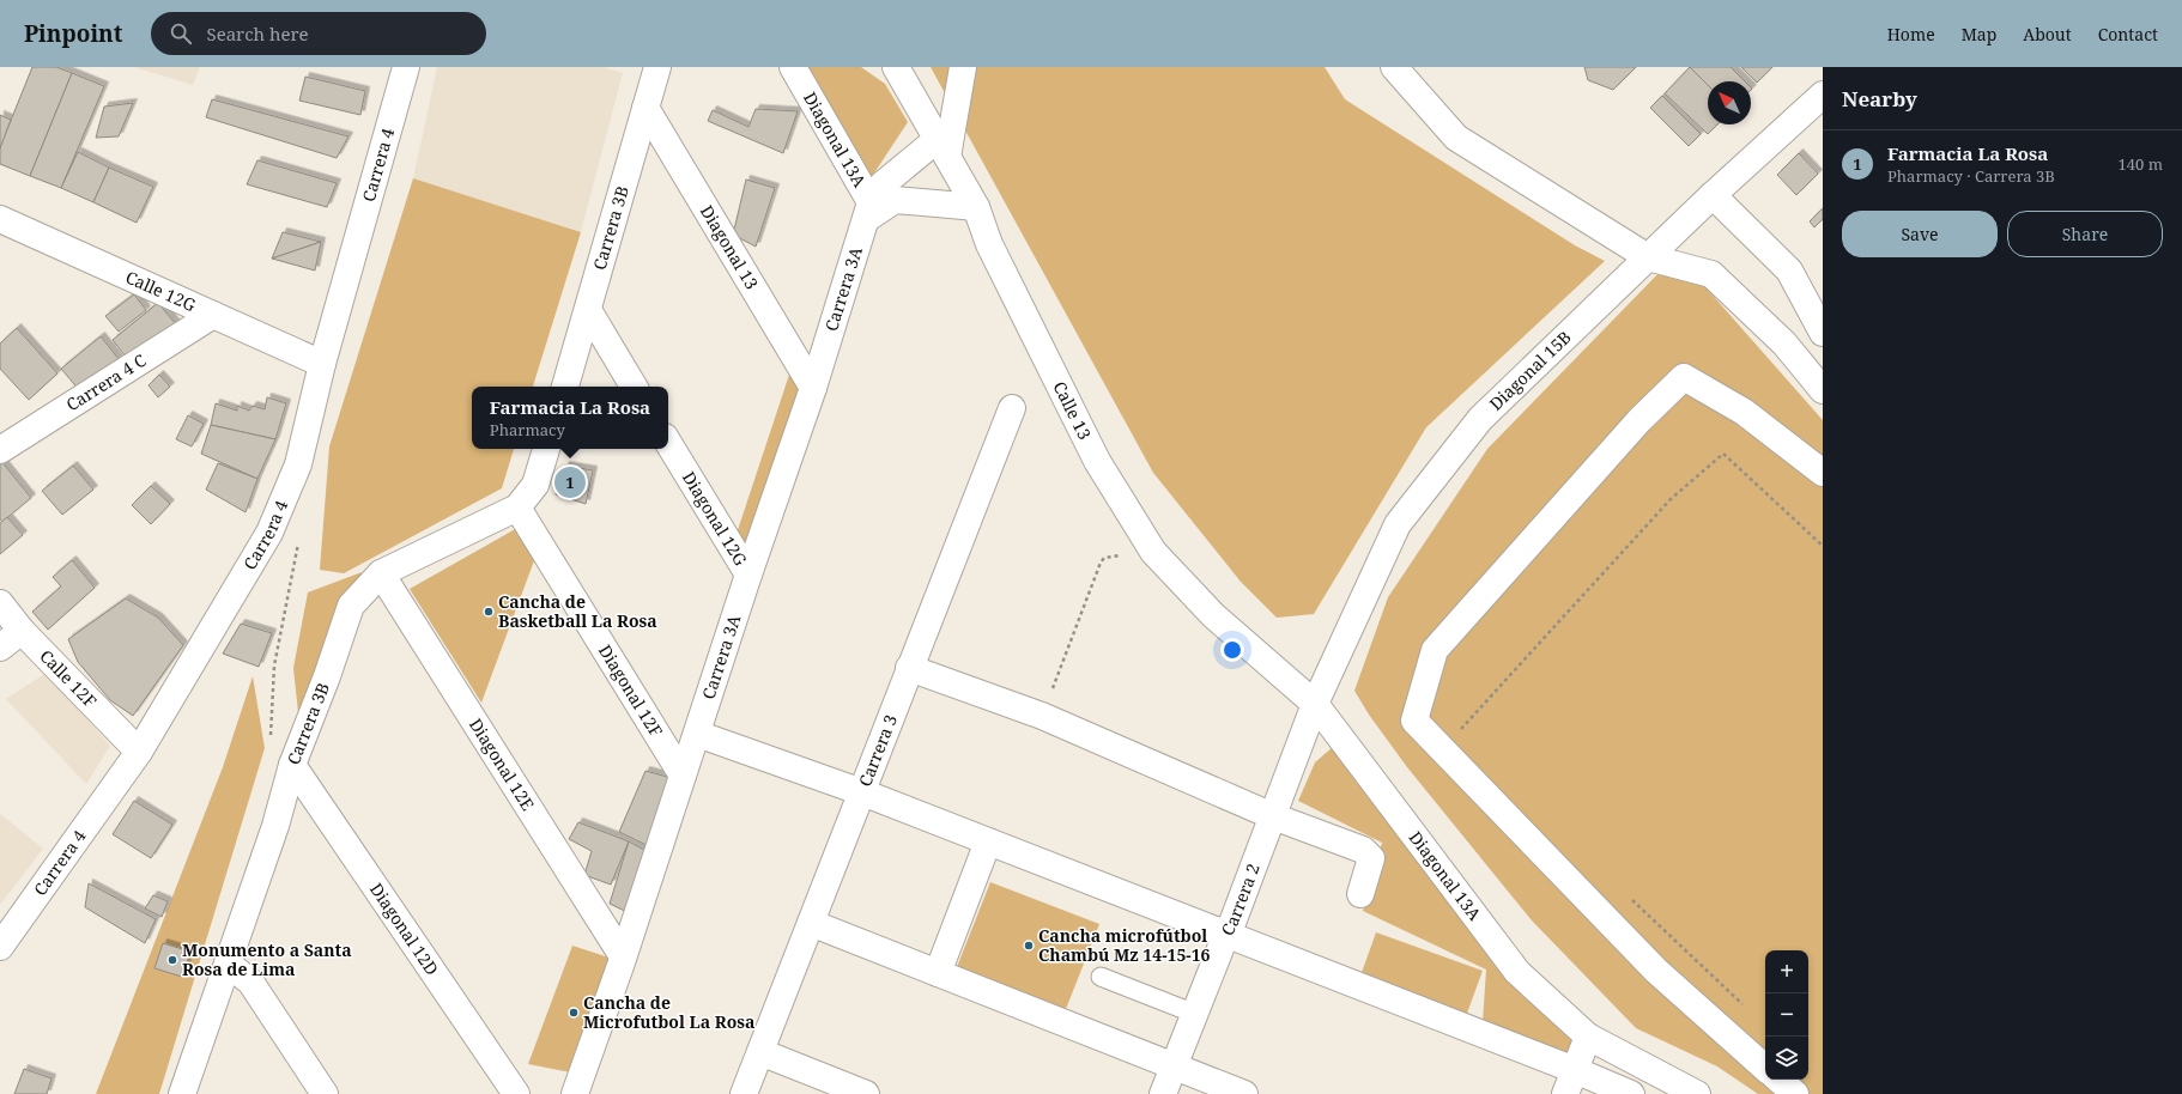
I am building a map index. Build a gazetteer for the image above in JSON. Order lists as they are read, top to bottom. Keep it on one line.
{"streets":{"street":["Diagonal 13A","Carrera 4","Carrera 3B","Diagonal 13","Carrera 3A","Calle 12G","Diagonal 15B","Carrera 4 C","Calle 13","Diagonal 12G","Calle 12F","Diagonal 12F","Carrera 3","Diagonal 12E","Carrera 2","Diagonal 12D"]},"crossings":[["Diagonal 13A","Carrera 3A"],["Diagonal 13A","Diagonal 15B"],["Diagonal 13A","Calle 13"],["Diagonal 13A","Carrera 2"],["Carrera 4","Calle 12G"],["Carrera 4","Calle 12F"],["Carrera 3B","Diagonal 13"],["Carrera 3B","Diagonal 12F"],["Carrera 3B","Diagonal 12E"],["Carrera 3B","Diagonal 12D"],["Diagonal 13","Carrera 3A"],["Carrera 3A","Calle 13"],["Carrera 3A","Diagonal 12G"],["Carrera 3A","Diagonal 12F"],["Carrera 3A","Diagonal 12E"],["Calle 12G","Carrera 4 C"],["Diagonal 15B","Calle 13"],["Diagonal 15B","Carrera 2"],["Calle 13","Carrera 2"]],"places":["Cancha de Basketball La Rosa","Cancha microfútbol Chambú Mz 14-15-16","Monumento a Santa Rosa de Lima","Cancha de Microfutbol La Rosa"],"north":"top left","page":{"header":"Pinpoint","search":"Search here","nav":["Home","Map","About","Contact"],"heading":"Nearby","list":[{"mark":"1","name":"Farmacia La Rosa","note":"Pharmacy · Carrera 3B","value":"140 m"}],"buttons":["Save","Share"],"popup":["Farmacia La Rosa","Pharmacy"],"pins":"1","map_buttons":["+","−"]}}
